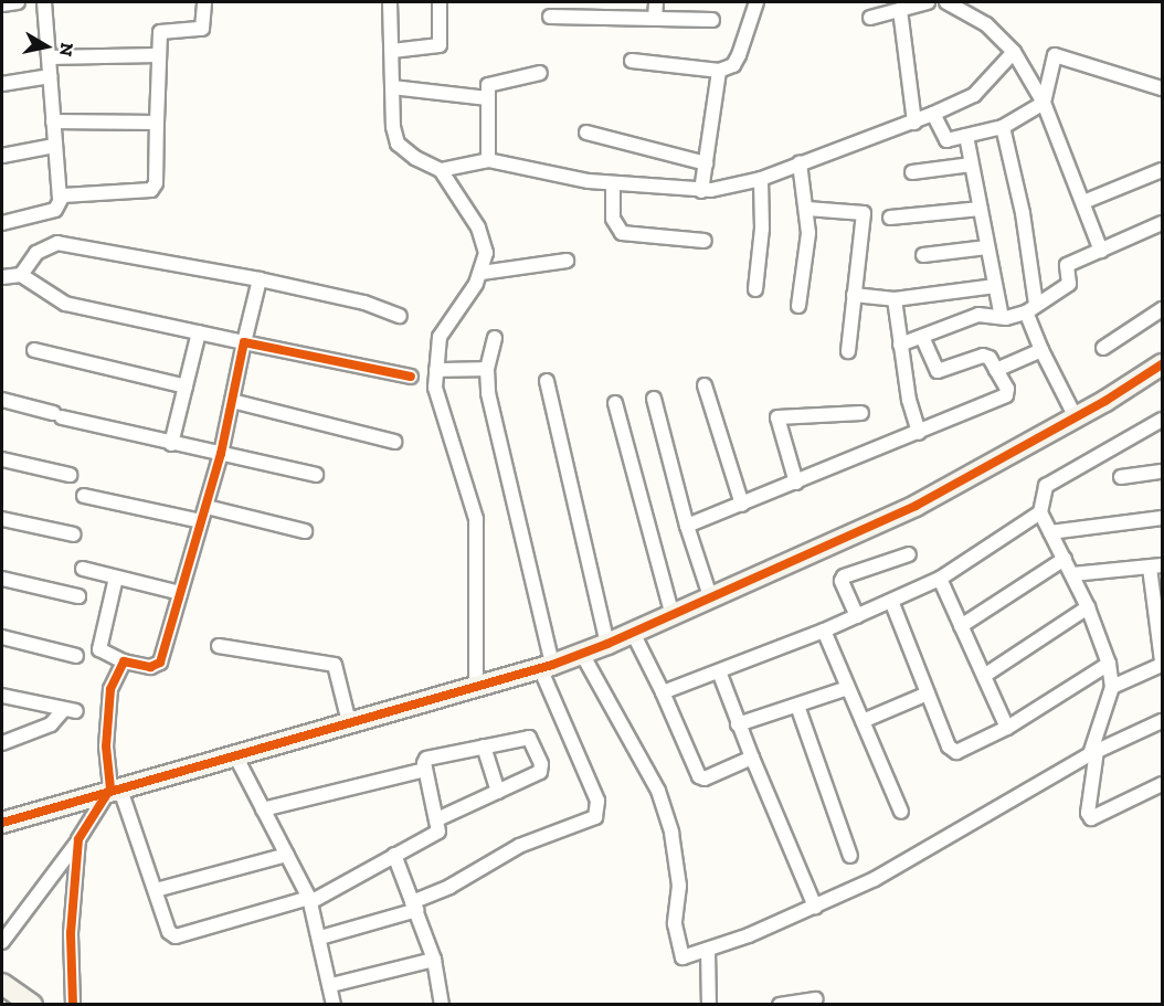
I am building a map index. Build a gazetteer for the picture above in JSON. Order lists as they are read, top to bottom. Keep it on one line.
{"north":"right"}
